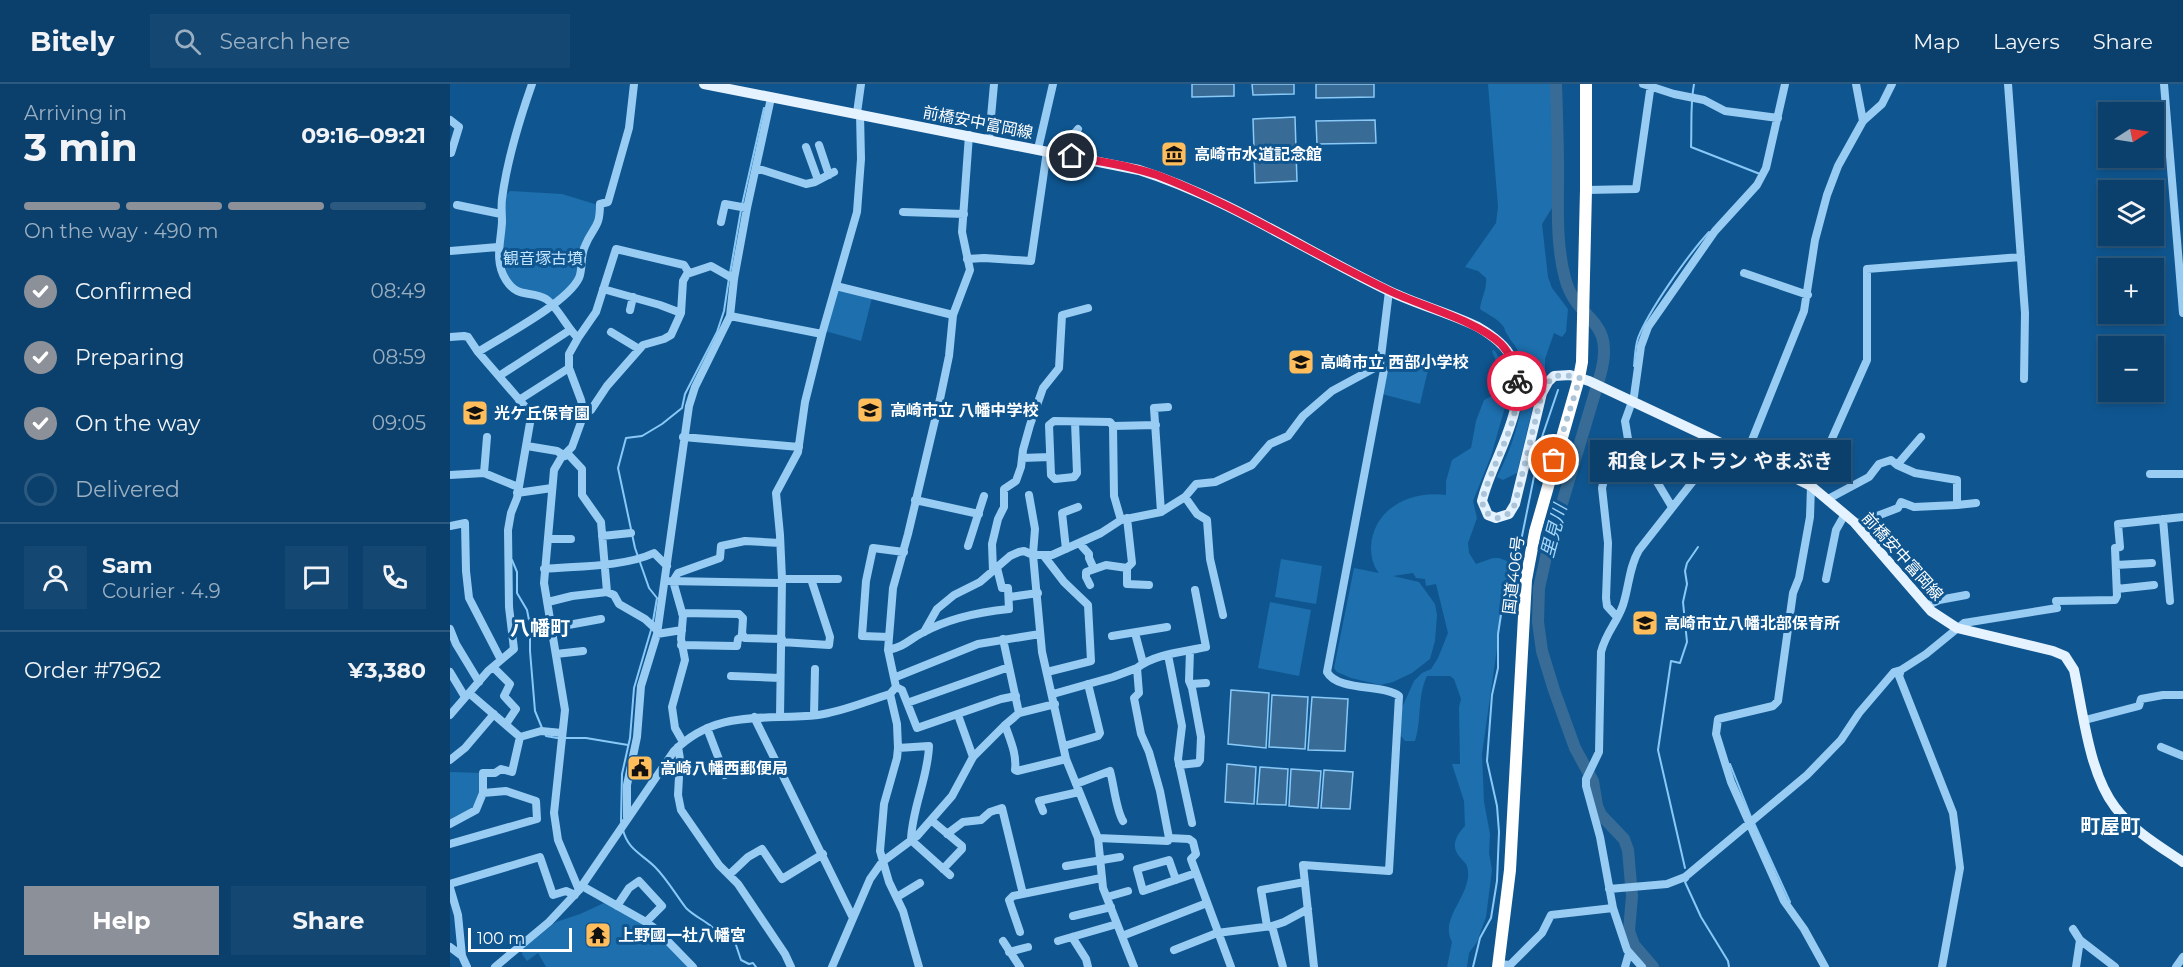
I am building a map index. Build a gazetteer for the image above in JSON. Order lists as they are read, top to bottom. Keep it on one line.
{"streets":{"highway":["国道406号"],"main road":["前橋安中富岡線"]},"crossings":[["前橋安中富岡線","国道406号"]],"districts":["八幡町","町屋町"],"water":["里見川"],"parks":["観音塚古墳"],"places":{"museum":["高崎市水道記念館"],"school or university":["高崎市立 西部小学校","高崎市立 八幡中学校","光ケ丘保育園","高崎市立八幡北部保育所"],"other":["和食レストラン やまぶき"],"public building":["高崎八幡西郵便局"],"temple":["上野國一社八幡宮"]},"scale_bar":"100 m","north":"right","page":{"header":"Bitely","search":"Search here","nav":["Map","Layers","Share"],"heading":["3 min","Arriving in","09:16–09:21"],"panel":["Sam","Courier · 4.9","Order #7962","¥3,380"],"map_buttons":["+","−"],"bar":"On the way · 490 m","list":[["Confirmed","08:49"],["Preparing","08:59"],["On the way","09:05"],"Delivered"],"bubble":"和食レストラン やまぶき","buttons":["Help","Share"],"scale":"100 m"}}
